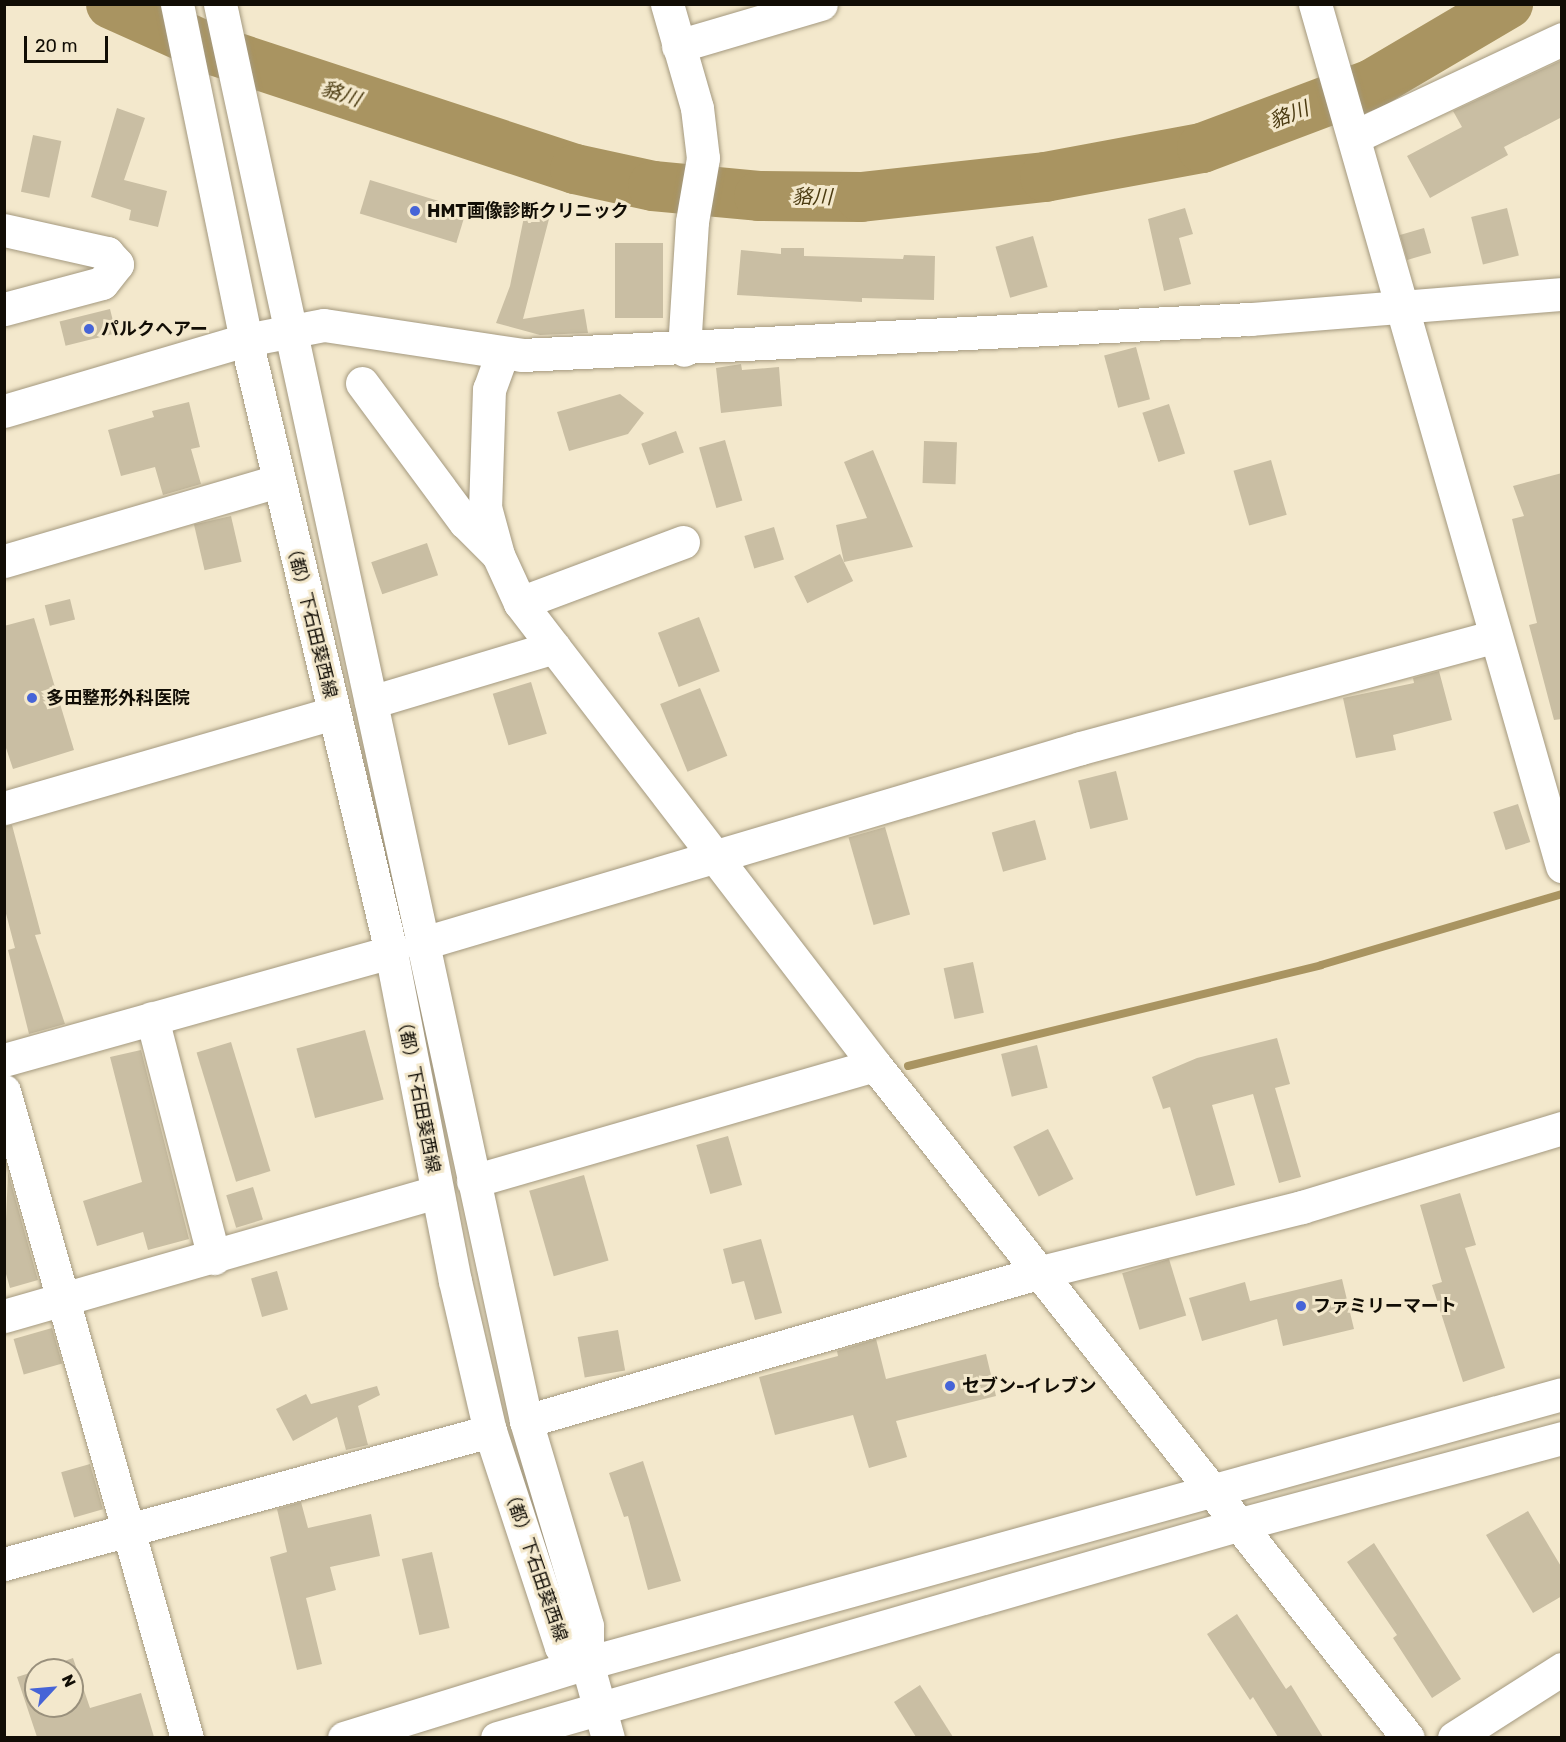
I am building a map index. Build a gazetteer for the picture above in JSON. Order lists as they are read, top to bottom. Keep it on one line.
{"streets":{"street":["（都）下石田葵西線"]},"water":["貉川"],"places":["HMT画像診断クリニック","パルクヘアー","多田整形外科医院","ファミリーマート","セブン-イレブン"],"scale_bar":"20 m","north":"top right"}
